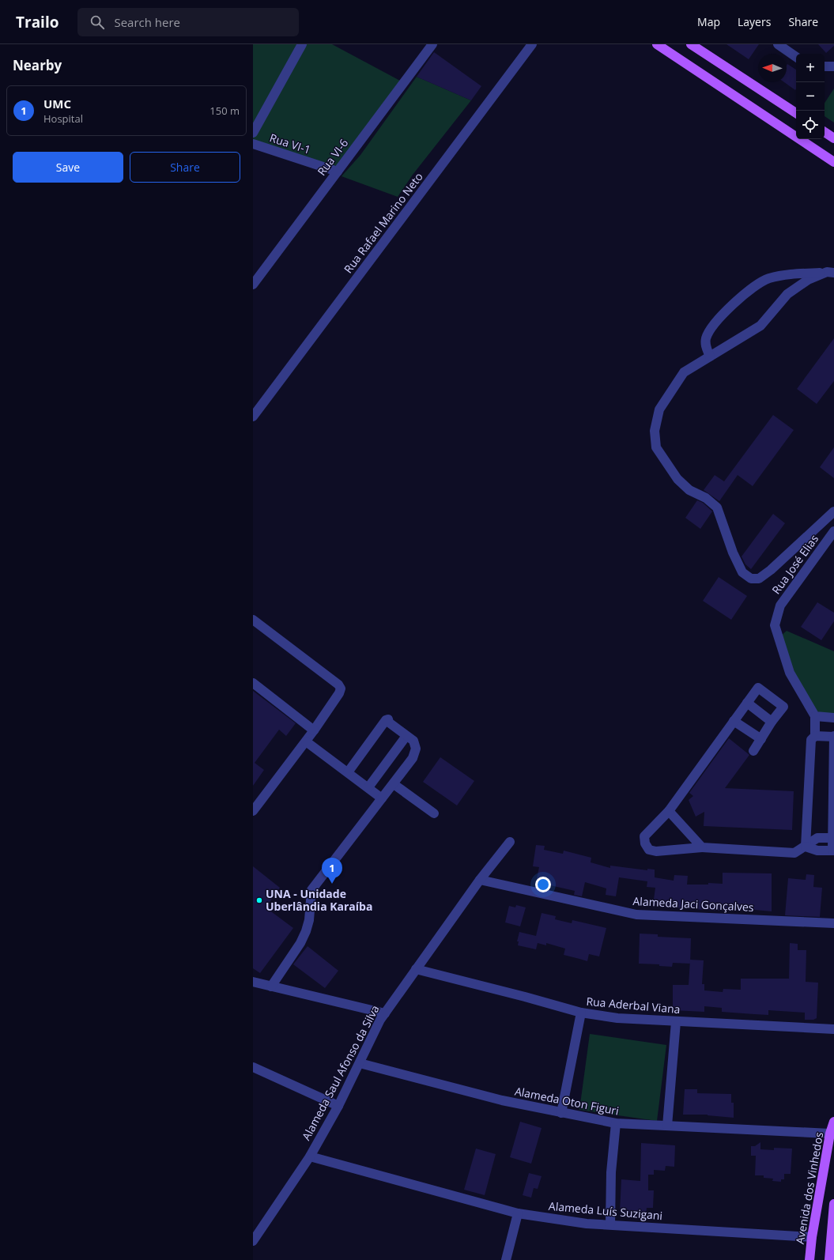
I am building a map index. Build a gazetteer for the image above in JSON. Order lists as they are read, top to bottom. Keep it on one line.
{"streets":{"main road":["Avenida dos Vinhedos"],"street":["Rua VI-1","Rua VI-6","Rua Rafael Marino Neto","Rua José Elias","Alameda Jaci Gonçalves","Rua Aderbal Viana","Alameda Saul Afonso da Silva","Alameda Oton Figuri","Alameda Luís Suzigani"]},"crossings":[["Rua VI-1","Rua VI-6"],["Alameda Jaci Gonçalves","Alameda Saul Afonso da Silva"],["Rua Aderbal Viana","Alameda Saul Afonso da Silva"],["Alameda Saul Afonso da Silva","Alameda Oton Figuri"],["Alameda Saul Afonso da Silva","Alameda Luís Suzigani"],["Alameda Oton Figuri","Avenida dos Vinhedos"],["Avenida dos Vinhedos","Alameda Luís Suzigani"]],"places":["UNA - Unidade Uberlândia Karaíba"],"north":"left","page":{"header":"Trailo","search":"Search here","nav":["Map","Layers","Share"],"heading":"Nearby","map_buttons":["+","−"],"list":[{"mark":"1","name":"UMC","note":"Hospital","value":"150 m"}],"buttons":["Save","Share"],"pins":"1"}}
